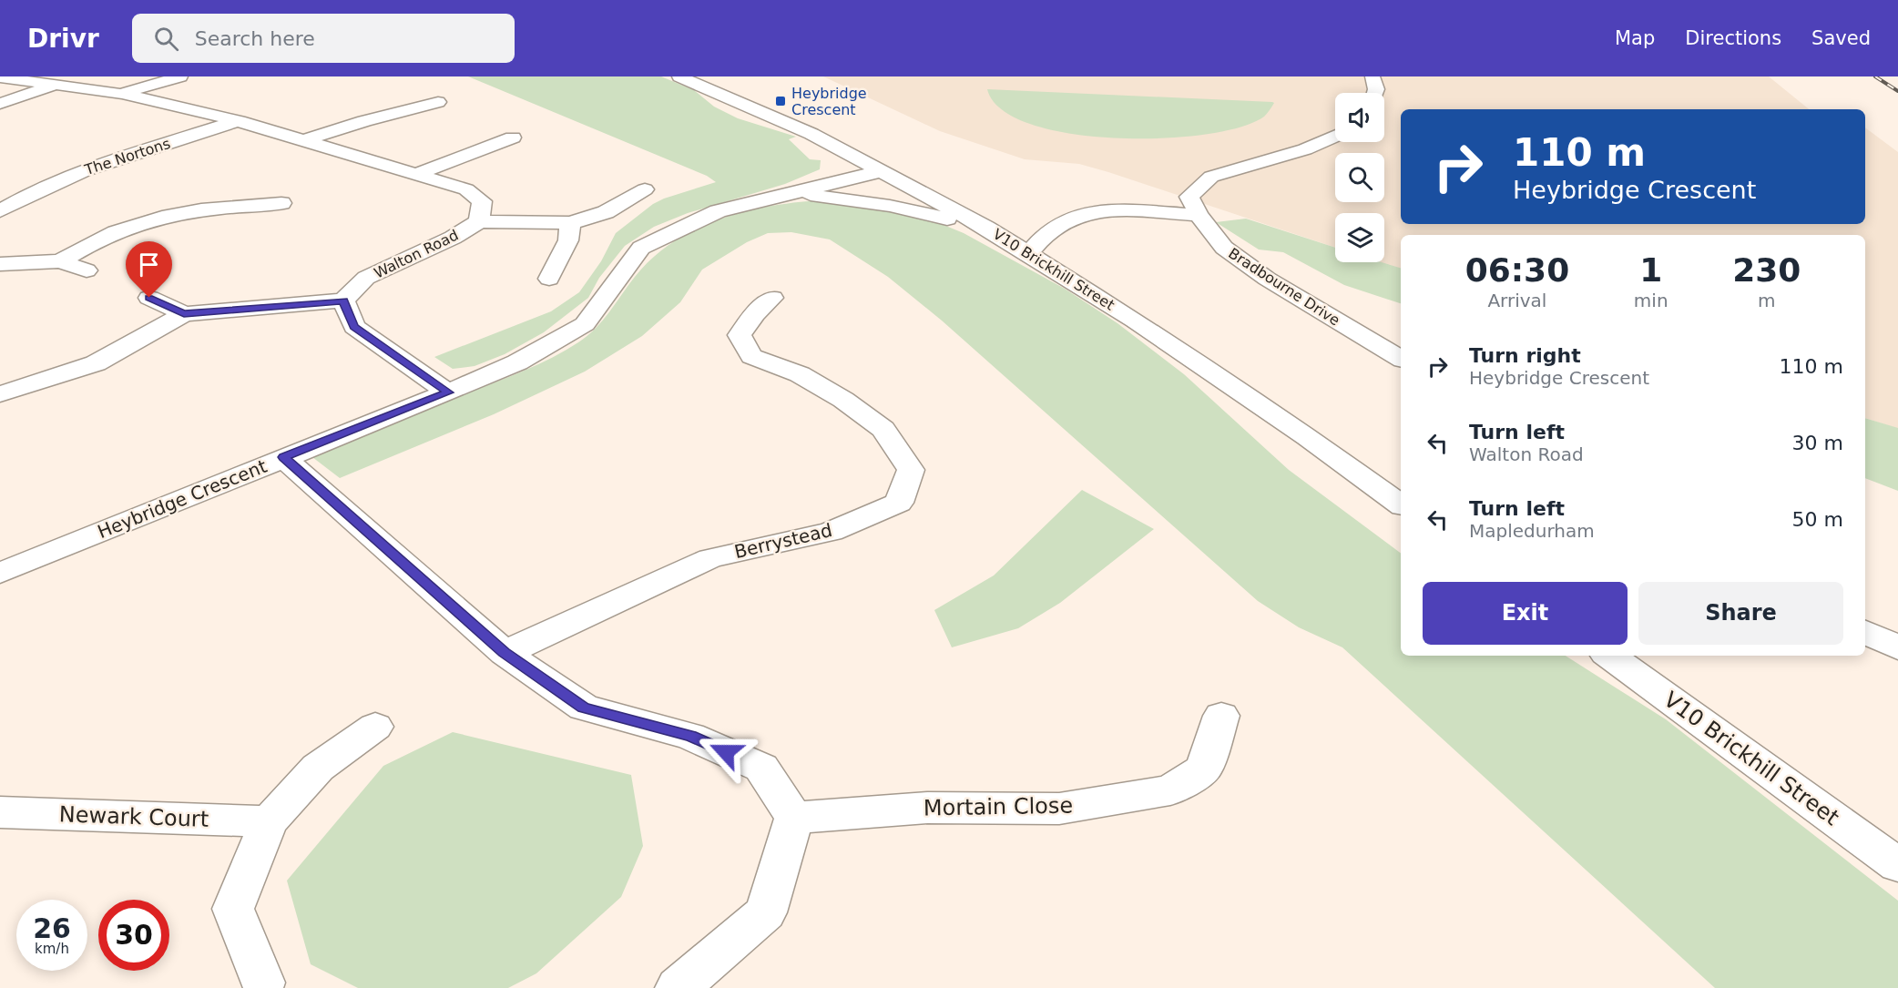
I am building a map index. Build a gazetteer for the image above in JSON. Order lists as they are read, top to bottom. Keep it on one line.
{"streets":{"street":["The Nortons","Walton Road","V10 Brickhill Street","Bradbourne Drive","Heybridge Crescent","Berrystead","Mortain Close","Newark Court"]},"crossings":[["The Nortons","Walton Road"],["V10 Brickhill Street","Heybridge Crescent"]],"places":{"transit":["Heybridge Crescent"]},"page":{"header":"Drivr","search":"Search here","nav":["Map","Directions","Saved"],"turn":["110 m","Heybridge Crescent"],"eta":["06:30","Arrival","1","min","230","m"],"list":[{"name":"Turn right","note":"Heybridge Crescent","value":"110 m"},{"name":"Turn left","note":"Walton Road","value":"30 m"},{"name":"Turn left","note":"Mapledurham","value":"50 m"}],"buttons":["Exit","Share"],"speed":"26 km/h","limit":"30"}}
